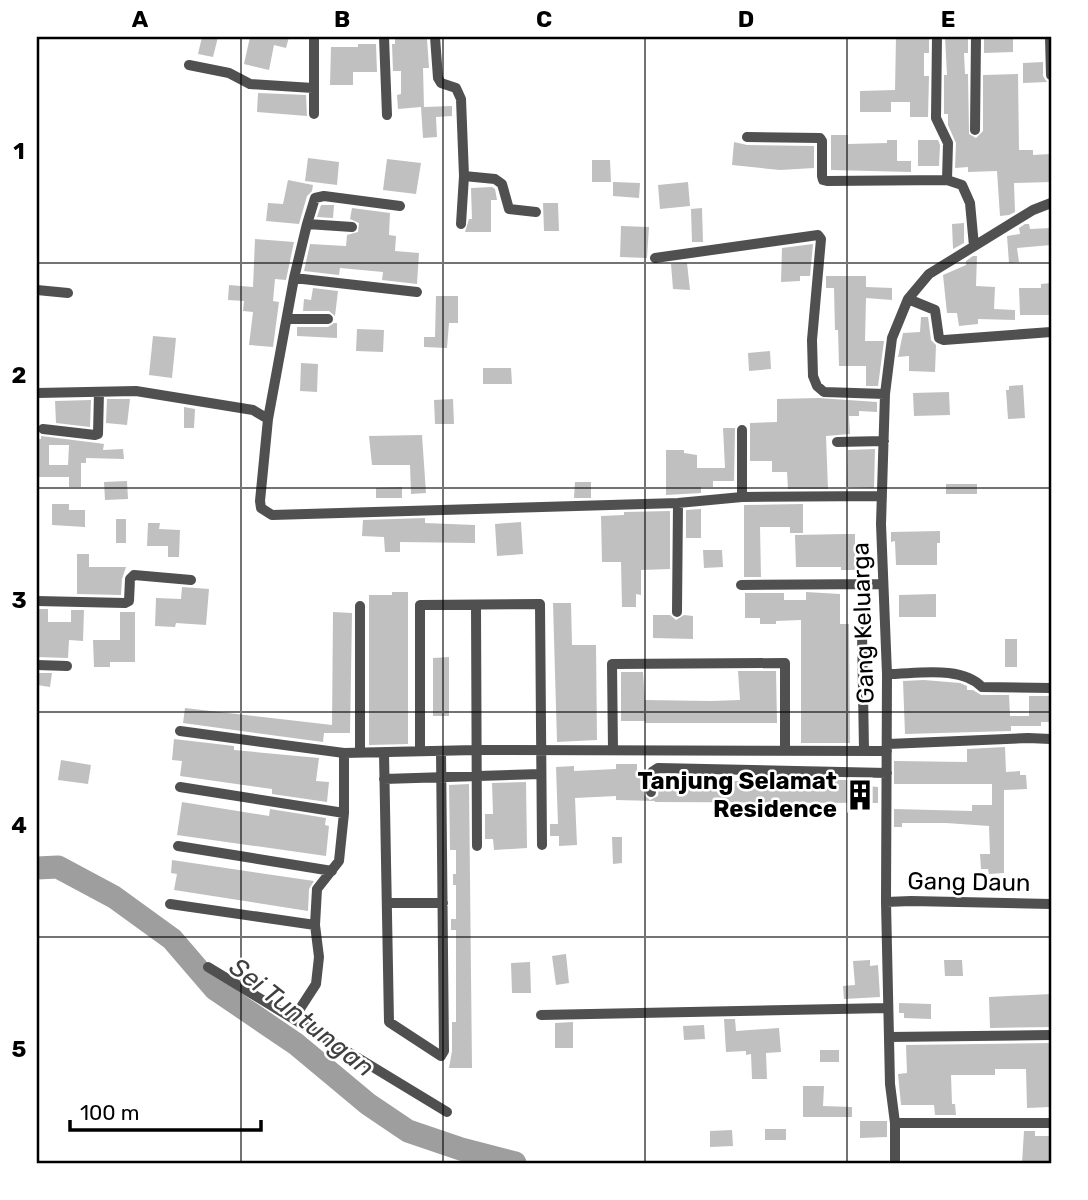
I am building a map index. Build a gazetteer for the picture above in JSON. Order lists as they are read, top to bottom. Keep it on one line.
{"streets":{"street":["Gang Keluarga","Gang Daun"]},"crossings":[["Gang Keluarga","Gang Daun"]],"water":["Sei Tuntungan"],"places":{"building":["Tanjung Selamat Residence"]},"scale_bar":"100 m","grid":{"columns":["A","B","C","D","E"],"rows":["1","2","3","4","5"]}}
